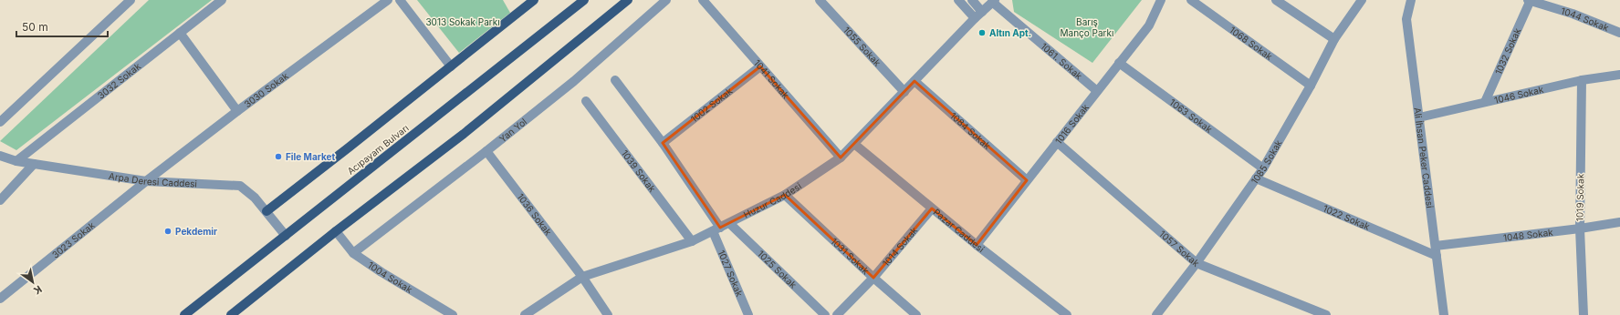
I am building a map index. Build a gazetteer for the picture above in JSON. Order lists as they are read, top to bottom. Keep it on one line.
{"streets":{"main road":["Acıpayam Bulvarı"],"street":["1044 Sokak","1068 Sokak","1055 Sokak","1032 Sokak","1061. Sokak","1041 Sokak","3032 Sokak","3030 Sokak","1046 Sokak","1002 Sokak","1063 Sokak","1016 Sokak","Yan Yol","1084 Sokak","Ali İhsan Peker Caddesi","1085 Sokak","1039 Sokak","Arpa Deresi Caddesi","1019 Sokak","Huzur Caddesi","1036 Sokak","1022 Sokak","Pazar Caddesi","1048 Sokak","3023 Sokak","1014 Sokak","1057 Sokak","1031 Sokak","1025 Sokak","1027 Sokak","1004 Sokak"]},"crossings":[["1044 Sokak","1032 Sokak"],["1068 Sokak","1085 Sokak"],["1055 Sokak","Huzur Caddesi"],["1032 Sokak","1046 Sokak"],["1061. Sokak","1016 Sokak"],["1061. Sokak","Huzur Caddesi"],["1041 Sokak","1002 Sokak"],["1041 Sokak","Huzur Caddesi"],["3032 Sokak","Arpa Deresi Caddesi"],["3030 Sokak","Arpa Deresi Caddesi"],["3030 Sokak","3023 Sokak"],["1046 Sokak","Ali İhsan Peker Caddesi"],["1046 Sokak","1019 Sokak"],["1002 Sokak","1027 Sokak"],["1063 Sokak","1016 Sokak"],["1063 Sokak","1085 Sokak"],["1016 Sokak","1084 Sokak"],["1016 Sokak","Pazar Caddesi"],["1016 Sokak","1057 Sokak"],["Yan Yol","1036 Sokak"],["Yan Yol","1004 Sokak"],["1084 Sokak","Huzur Caddesi"],["Acıpayam Bulvarı","Arpa Deresi Caddesi"],["Ali İhsan Peker Caddesi","1022 Sokak"],["Ali İhsan Peker Caddesi","1048 Sokak"],["1085 Sokak","1022 Sokak"],["1085 Sokak","1057 Sokak"],["1039 Sokak","Huzur Caddesi"],["Arpa Deresi Caddesi","3023 Sokak"],["1019 Sokak","1048 Sokak"],["Huzur Caddesi","1036 Sokak"],["Huzur Caddesi","Pazar Caddesi"],["Huzur Caddesi","1031 Sokak"],["Huzur Caddesi","1025 Sokak"],["Huzur Caddesi","1027 Sokak"],["1022 Sokak","1048 Sokak"],["Pazar Caddesi","1014 Sokak"],["1014 Sokak","1031 Sokak"]],"parks":["3013 Sokak Parkı","Barış Manço Parkı"],"places":["Altın Apt.","File Market","Pekdemir"],"scale_bar":"50 m","north":"bottom right"}
